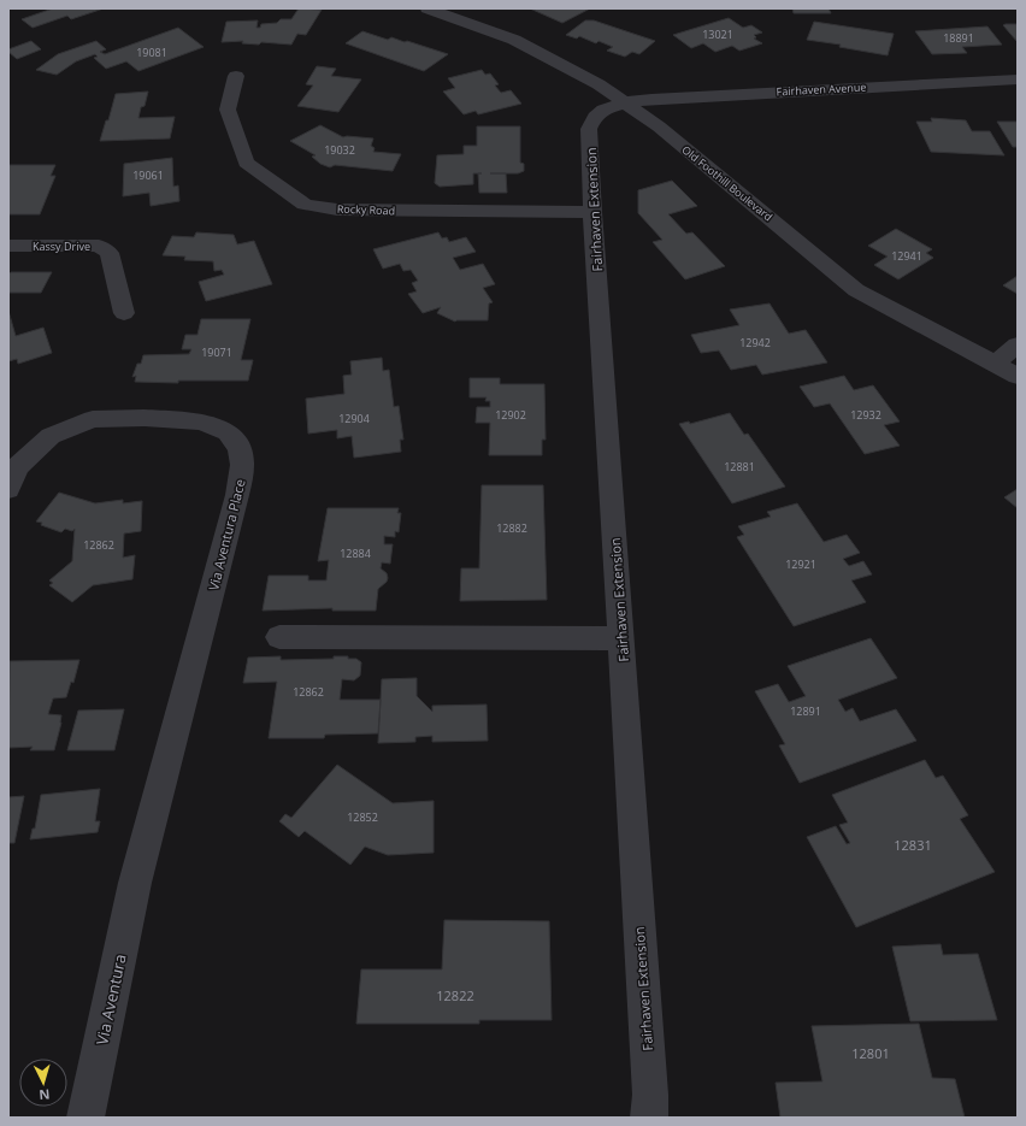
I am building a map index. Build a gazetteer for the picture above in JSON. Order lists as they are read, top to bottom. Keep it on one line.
{"streets":{"street":["Fairhaven Avenue","Old Foothill Boulevard","Rocky Road","Fairhaven Extension","Kassy Drive","Via Aventura Place","Via Aventura"]},"crossings":[["Fairhaven Avenue","Old Foothill Boulevard"],["Fairhaven Avenue","Fairhaven Extension"],["Old Foothill Boulevard","Fairhaven Extension"],["Rocky Road","Fairhaven Extension"],["Via Aventura Place","Via Aventura"]],"house_numbers":["13021","18891","19081","19032","19061","12941","12942","19071","12902","12932","12904","12881","12882","12862","12884","12921","12862","12891","12852","12831","12822","12801"],"north":"bottom"}
